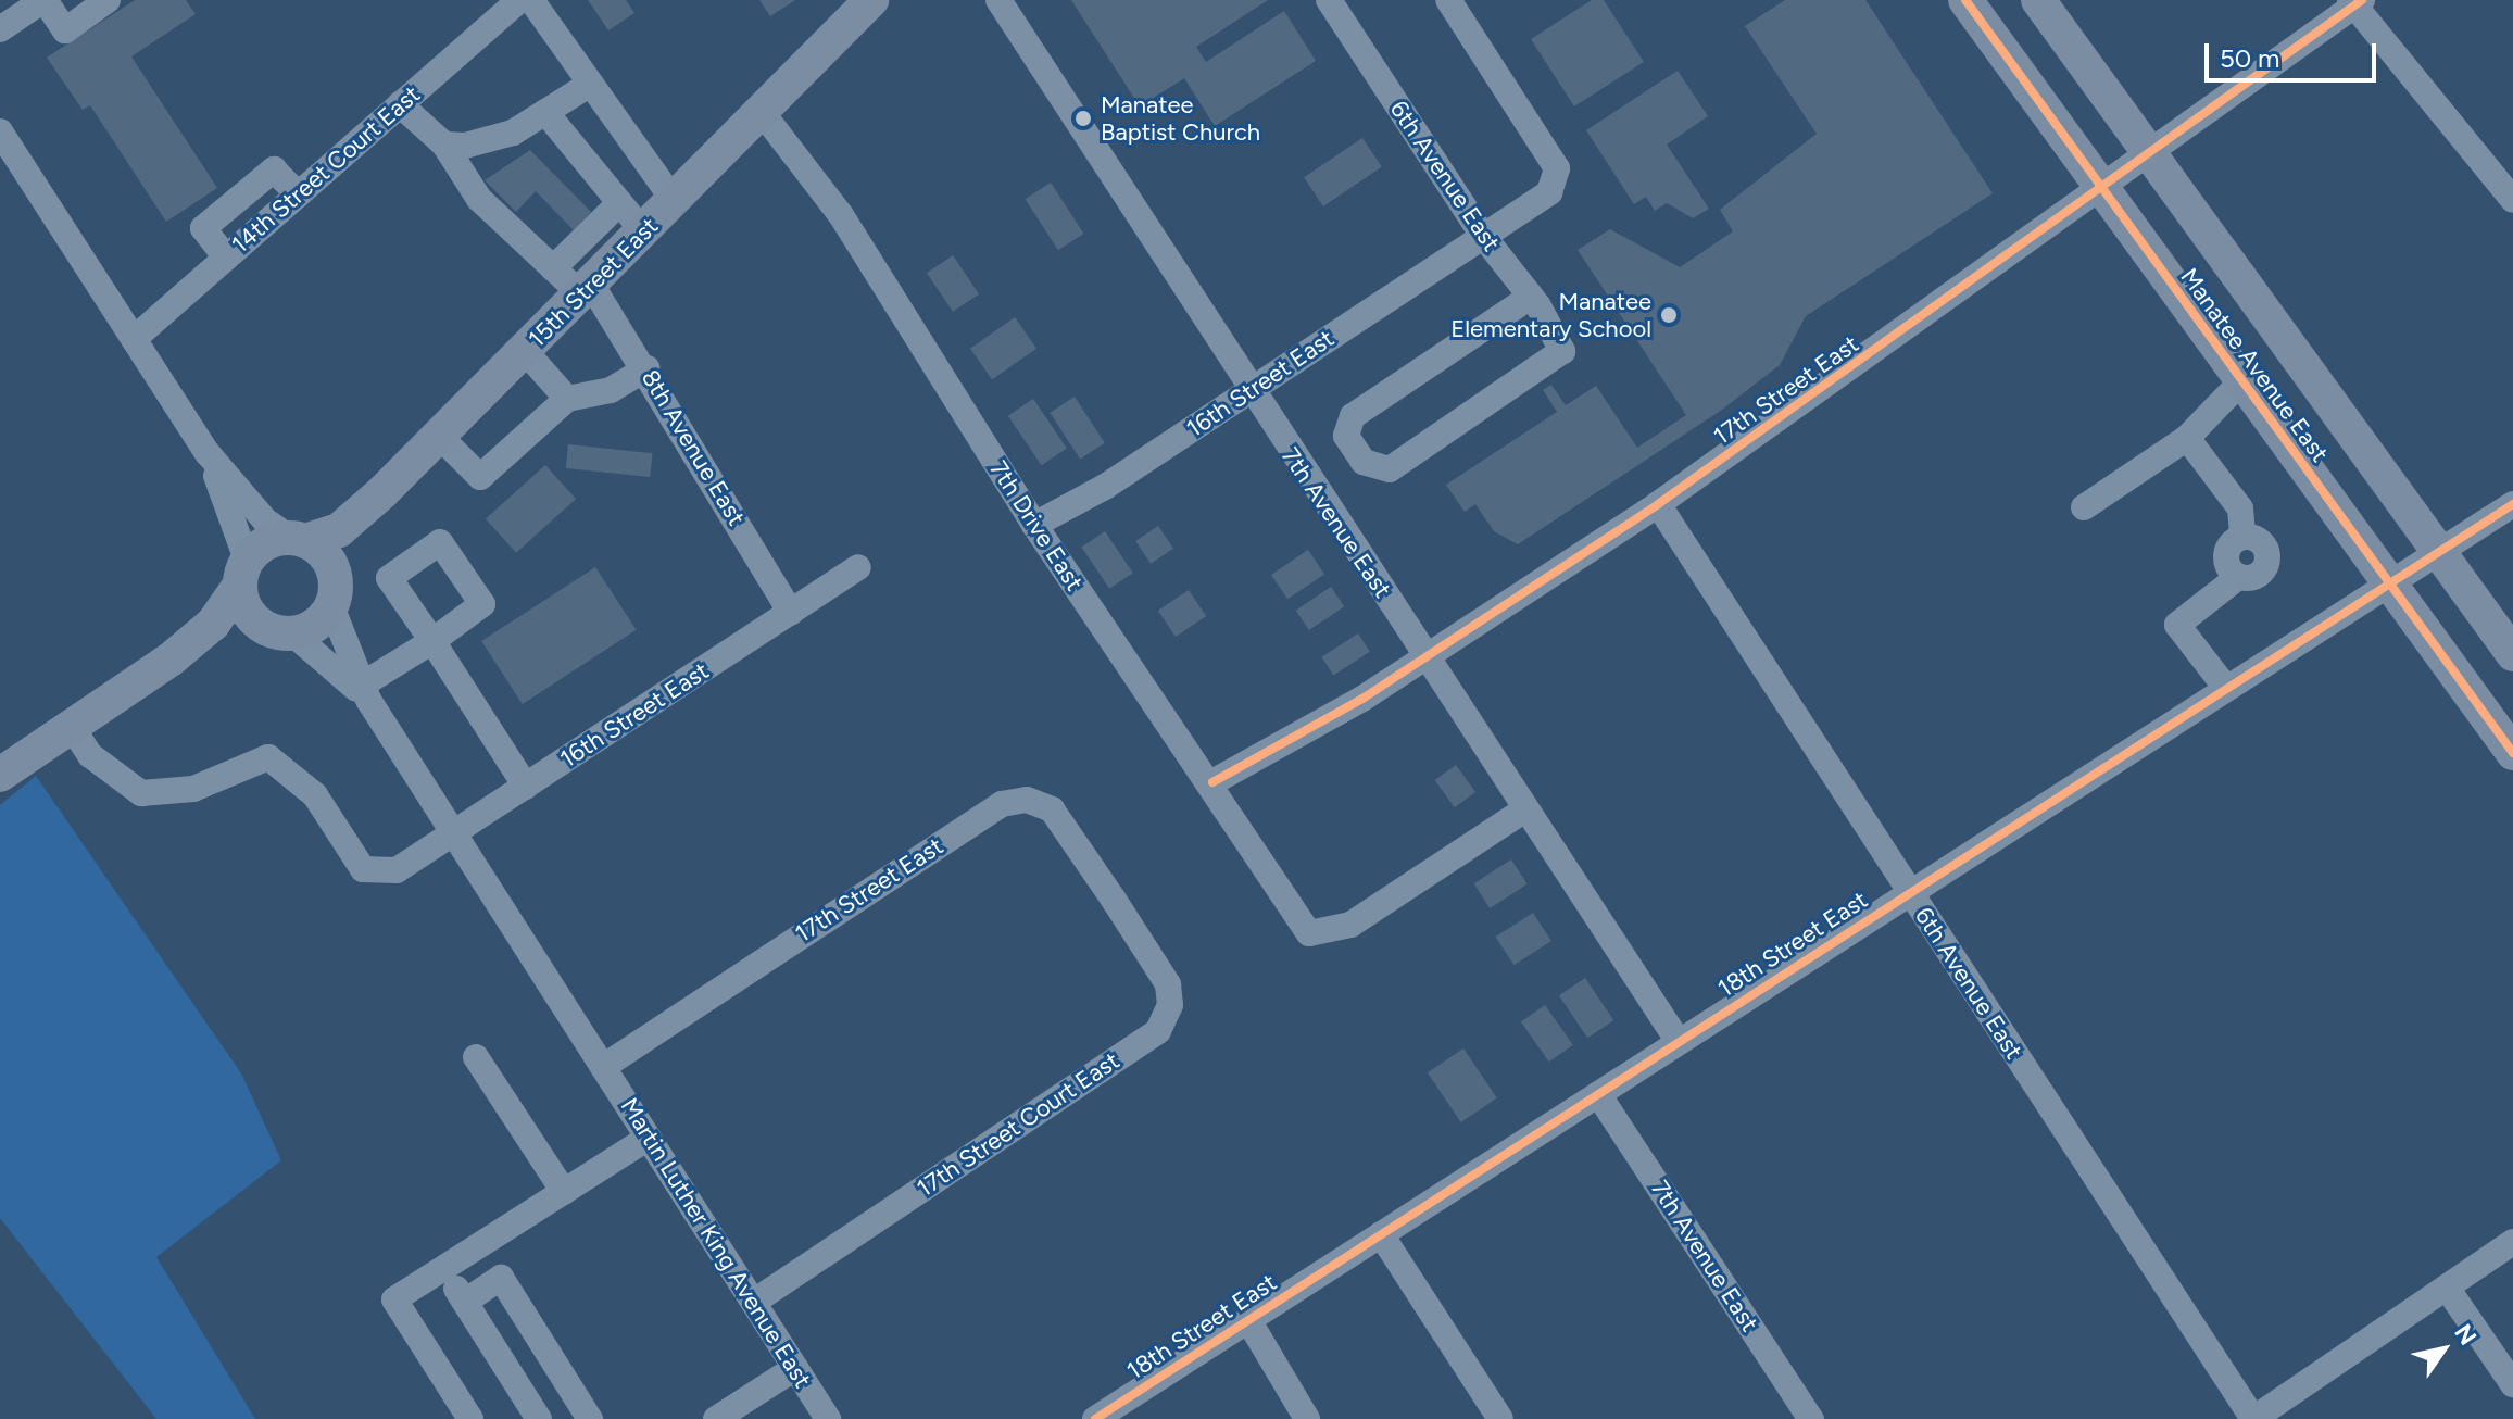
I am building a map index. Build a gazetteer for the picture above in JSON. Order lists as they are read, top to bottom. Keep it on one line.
{"streets":{"main road":["15th Street East","Manatee Avenue East"],"street":["14th Street Court East","6th Avenue East","16th Street East","17th Street East","8th Avenue East","7th Avenue East","7th Drive East","18th Street East","17th Street Court East","Martin Luther King Avenue East"]},"crossings":[["14th Street Court East","8th Avenue East"],["6th Avenue East","16th Street East"],["6th Avenue East","17th Street East"],["6th Avenue East","18th Street East"],["15th Street East","8th Avenue East"],["15th Street East","7th Drive East"],["Manatee Avenue East","17th Street East"],["Manatee Avenue East","18th Street East"],["16th Street East","8th Avenue East"],["16th Street East","7th Avenue East"],["16th Street East","7th Drive East"],["16th Street East","Martin Luther King Avenue East"],["17th Street East","7th Avenue East"],["17th Street East","7th Drive East"],["17th Street East","17th Street Court East"],["17th Street East","Martin Luther King Avenue East"],["7th Avenue East","7th Drive East"],["7th Avenue East","18th Street East"],["17th Street Court East","Martin Luther King Avenue East"]],"places":["Manatee Baptist Church","Manatee Elementary School"],"scale_bar":"50 m","north":"top right"}
